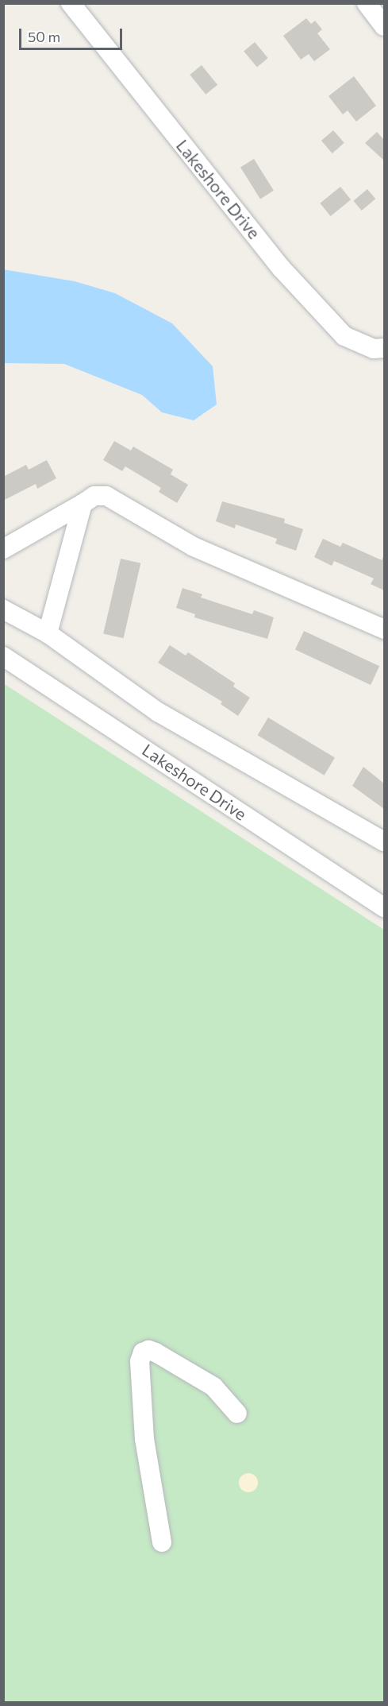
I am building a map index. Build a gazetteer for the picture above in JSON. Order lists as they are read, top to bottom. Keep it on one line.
{"streets":{"street":["Lakeshore Drive"]},"scale_bar":"50 m"}
